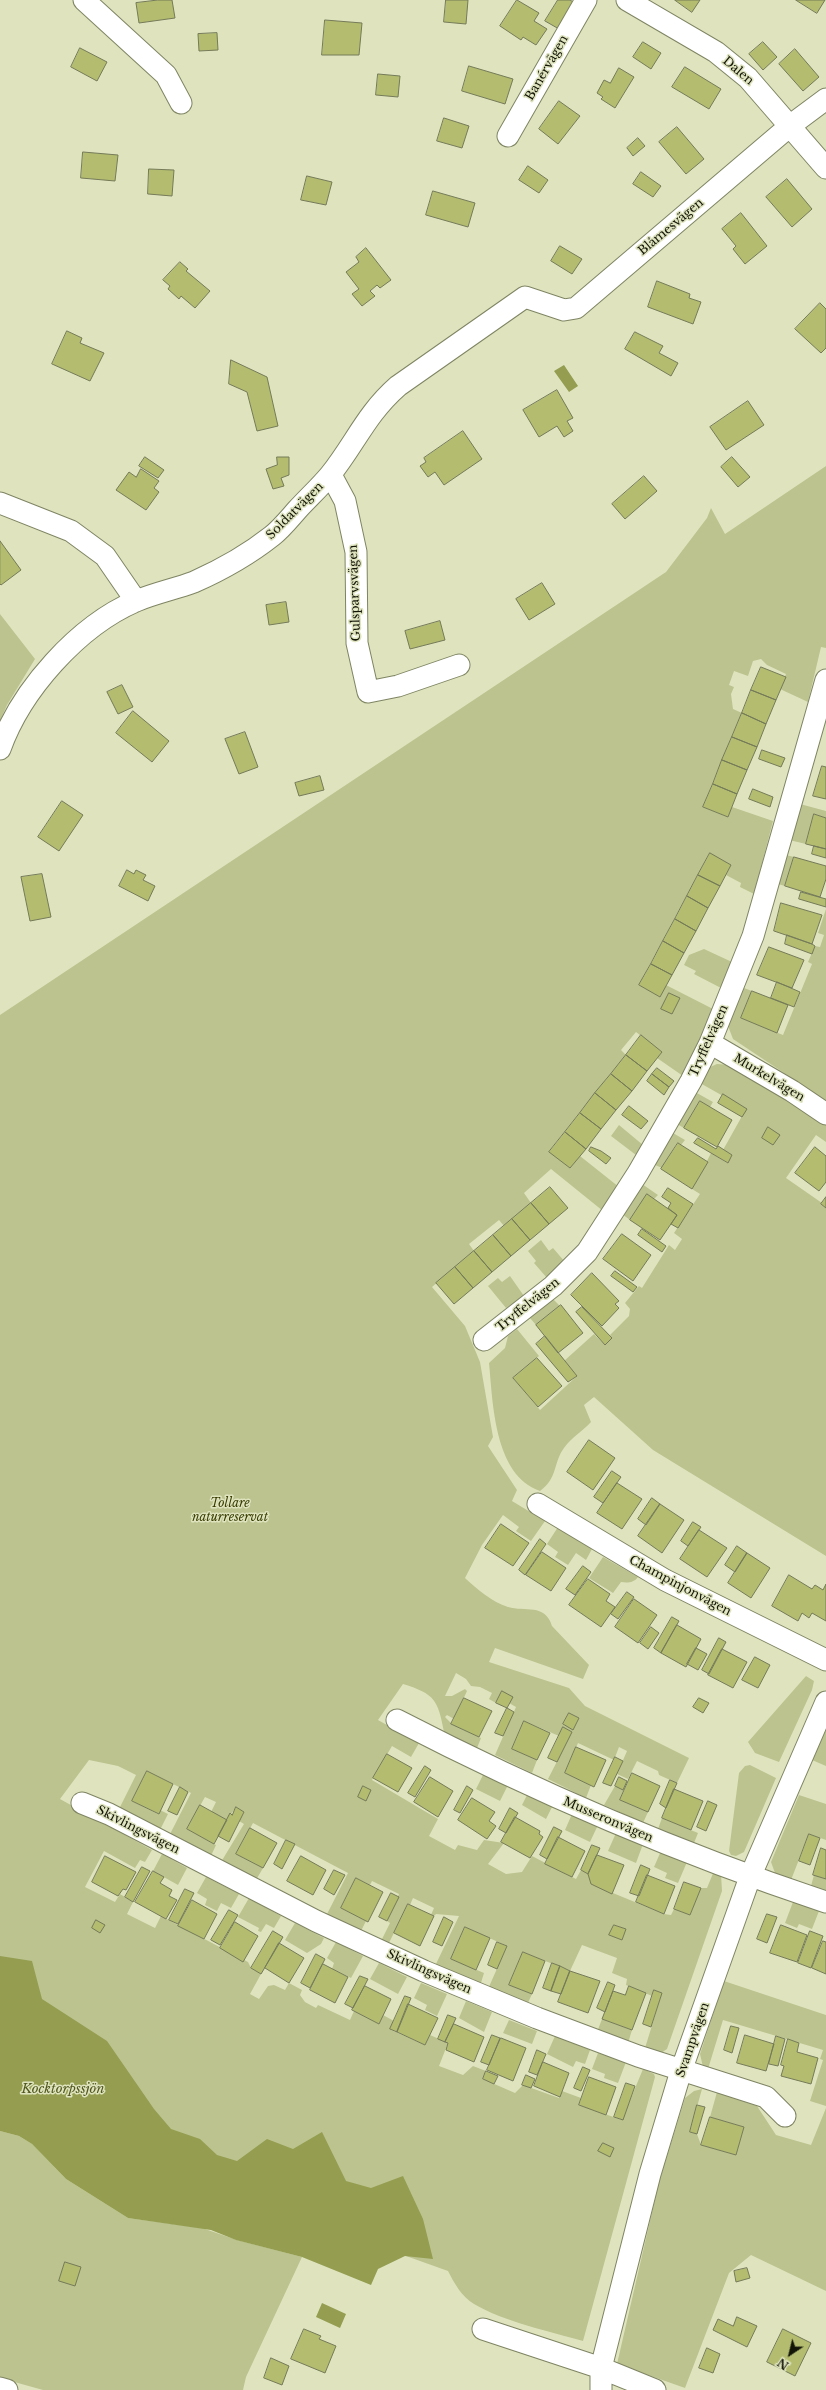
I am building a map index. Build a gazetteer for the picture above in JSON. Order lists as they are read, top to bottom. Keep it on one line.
{"streets":{"street":["Banérvägen","Dalen","Blåmesvägen","Soldatvägen","Gulsparvsvägen","Tryffelvägen","Murkelvägen","Champinjonvägen","Musseronvägen","Skivlingsvägen","Svampvägen"]},"crossings":[["Dalen","Blåmesvägen"],["Blåmesvägen","Soldatvägen"],["Soldatvägen","Gulsparvsvägen"],["Tryffelvägen","Murkelvägen"],["Musseronvägen","Svampvägen"],["Skivlingsvägen","Svampvägen"]],"water":["Kocktorpssjön"],"parks":["Tollare naturreservat"],"north":"bottom left"}
